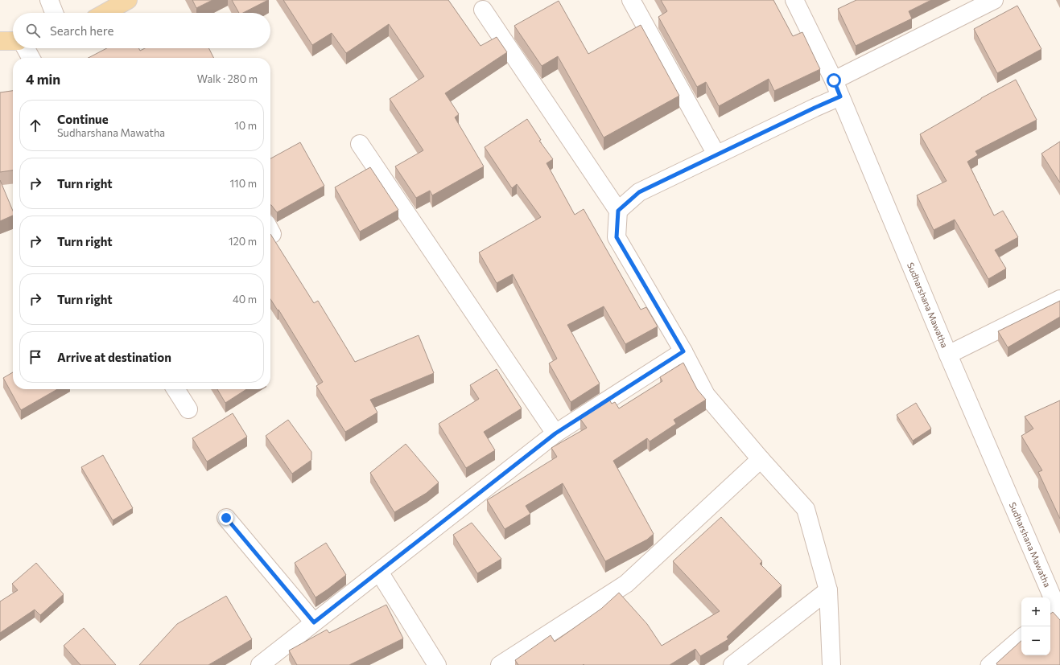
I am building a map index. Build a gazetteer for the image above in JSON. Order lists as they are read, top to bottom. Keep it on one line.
{"streets":{"street":["Sudharshana Mawatha"]},"page":{"search":"Search here","heading":["4 min","Walk · 280 m"],"list":[["Continue","Sudharshana Mawatha","10 m"],["Turn right","110 m"],["Turn right","120 m"],["Turn right","40 m"],"Arrive at destination"],"map_buttons":["+","−"]}}
